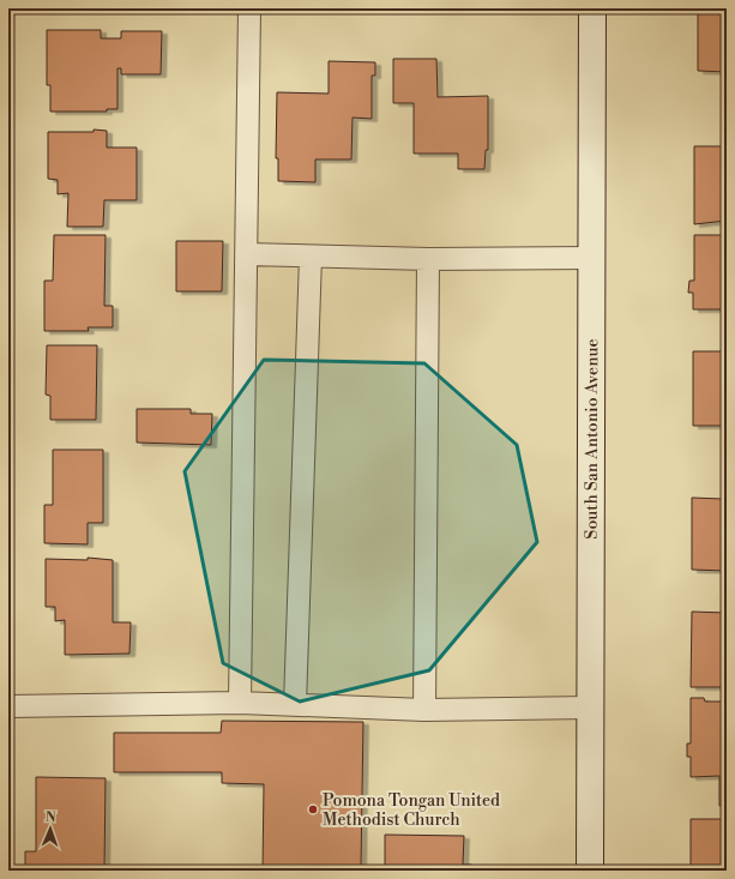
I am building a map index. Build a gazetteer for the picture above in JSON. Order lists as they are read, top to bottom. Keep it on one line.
{"streets":{"street":["South San Antonio Avenue"]},"places":["Pomona Tongan United Methodist Church"],"north":"top"}
